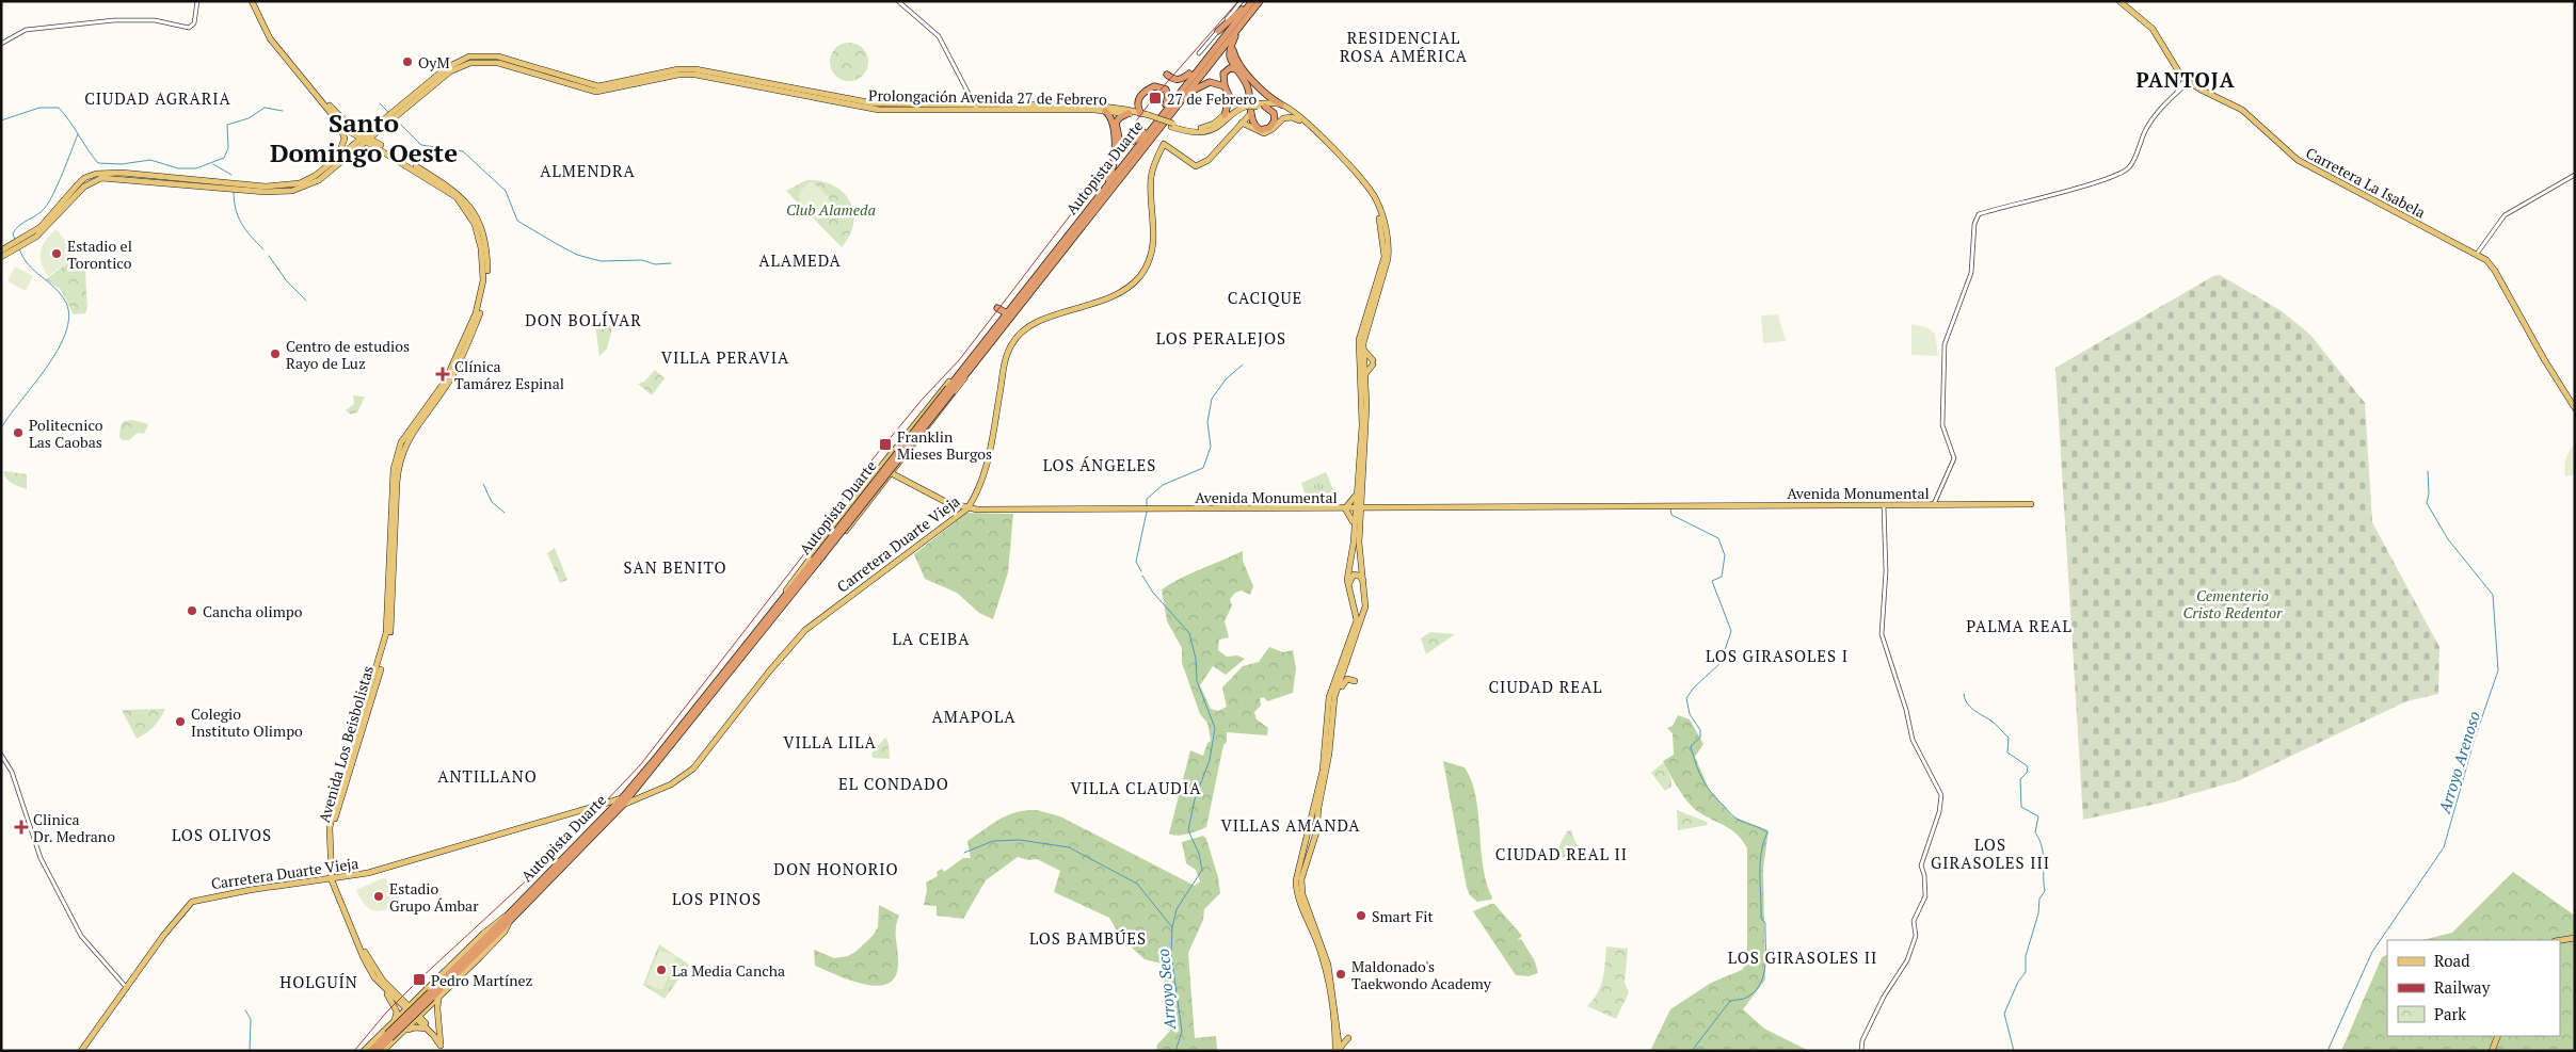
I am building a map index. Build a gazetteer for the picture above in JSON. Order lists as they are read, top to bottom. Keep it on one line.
{"streets":{"highway":["Autopista Duarte"],"main road":["Prolongación Avenida 27 de Febrero","Carretera La Isabela","Avenida Monumental","Carretera Duarte Vieja","Avenida Los Beisbolistas"]},"crossings":[["Prolongación Avenida 27 de Febrero","Avenida Los Beisbolistas"],["Autopista Duarte","Avenida Monumental"],["Autopista Duarte","Carretera Duarte Vieja"],["Autopista Duarte","Avenida Los Beisbolistas"],["Avenida Monumental","Carretera Duarte Vieja"],["Carretera Duarte Vieja","Avenida Los Beisbolistas"]],"districts":["RESIDENCIAL ROSA AMÉRICA","PANTOJA","CIUDAD AGRARIA","Santo Domingo Oeste","ALMENDRA","ALAMEDA","CACIQUE","DON BOLÍVAR","LOS PERALEJOS","VILLA PERAVIA","LOS ÁNGELES","SAN BENITO","PALMA REAL","LA CEIBA","LOS GIRASOLES I","CIUDAD REAL","AMAPOLA","VILLA LILA","ANTILLANO","EL CONDADO","VILLA CLAUDIA","VILLAS AMANDA","LOS OLIVOS","LOS GIRASOLES III","CIUDAD REAL II","DON HONORIO","LOS PINOS","LOS BAMBÚES","LOS GIRASOLES II","HOLGUÍN"],"water":["Arroyo Arenoso","Arroyo Seco"],"parks":["Club Alameda","Cementerio Cristo Redentor"],"places":{"other":["OyM","Estadio el Torontico","Centro de estudios Rayo de Luz","Politecnico Las Caobas","Cancha olimpo","Colegio Instituto Olimpo","Estadio Grupo Ámbar","Smart Fit","La Media Cancha","Maldonado's Taekwondo Academy"],"transit":["27 de Febrero","Franklin Mieses Burgos","Pedro Martínez"],"health":["Clínica Tamárez Espinal","Clinica Dr. Medrano"]},"legend":["Road","Railway","Park"]}
